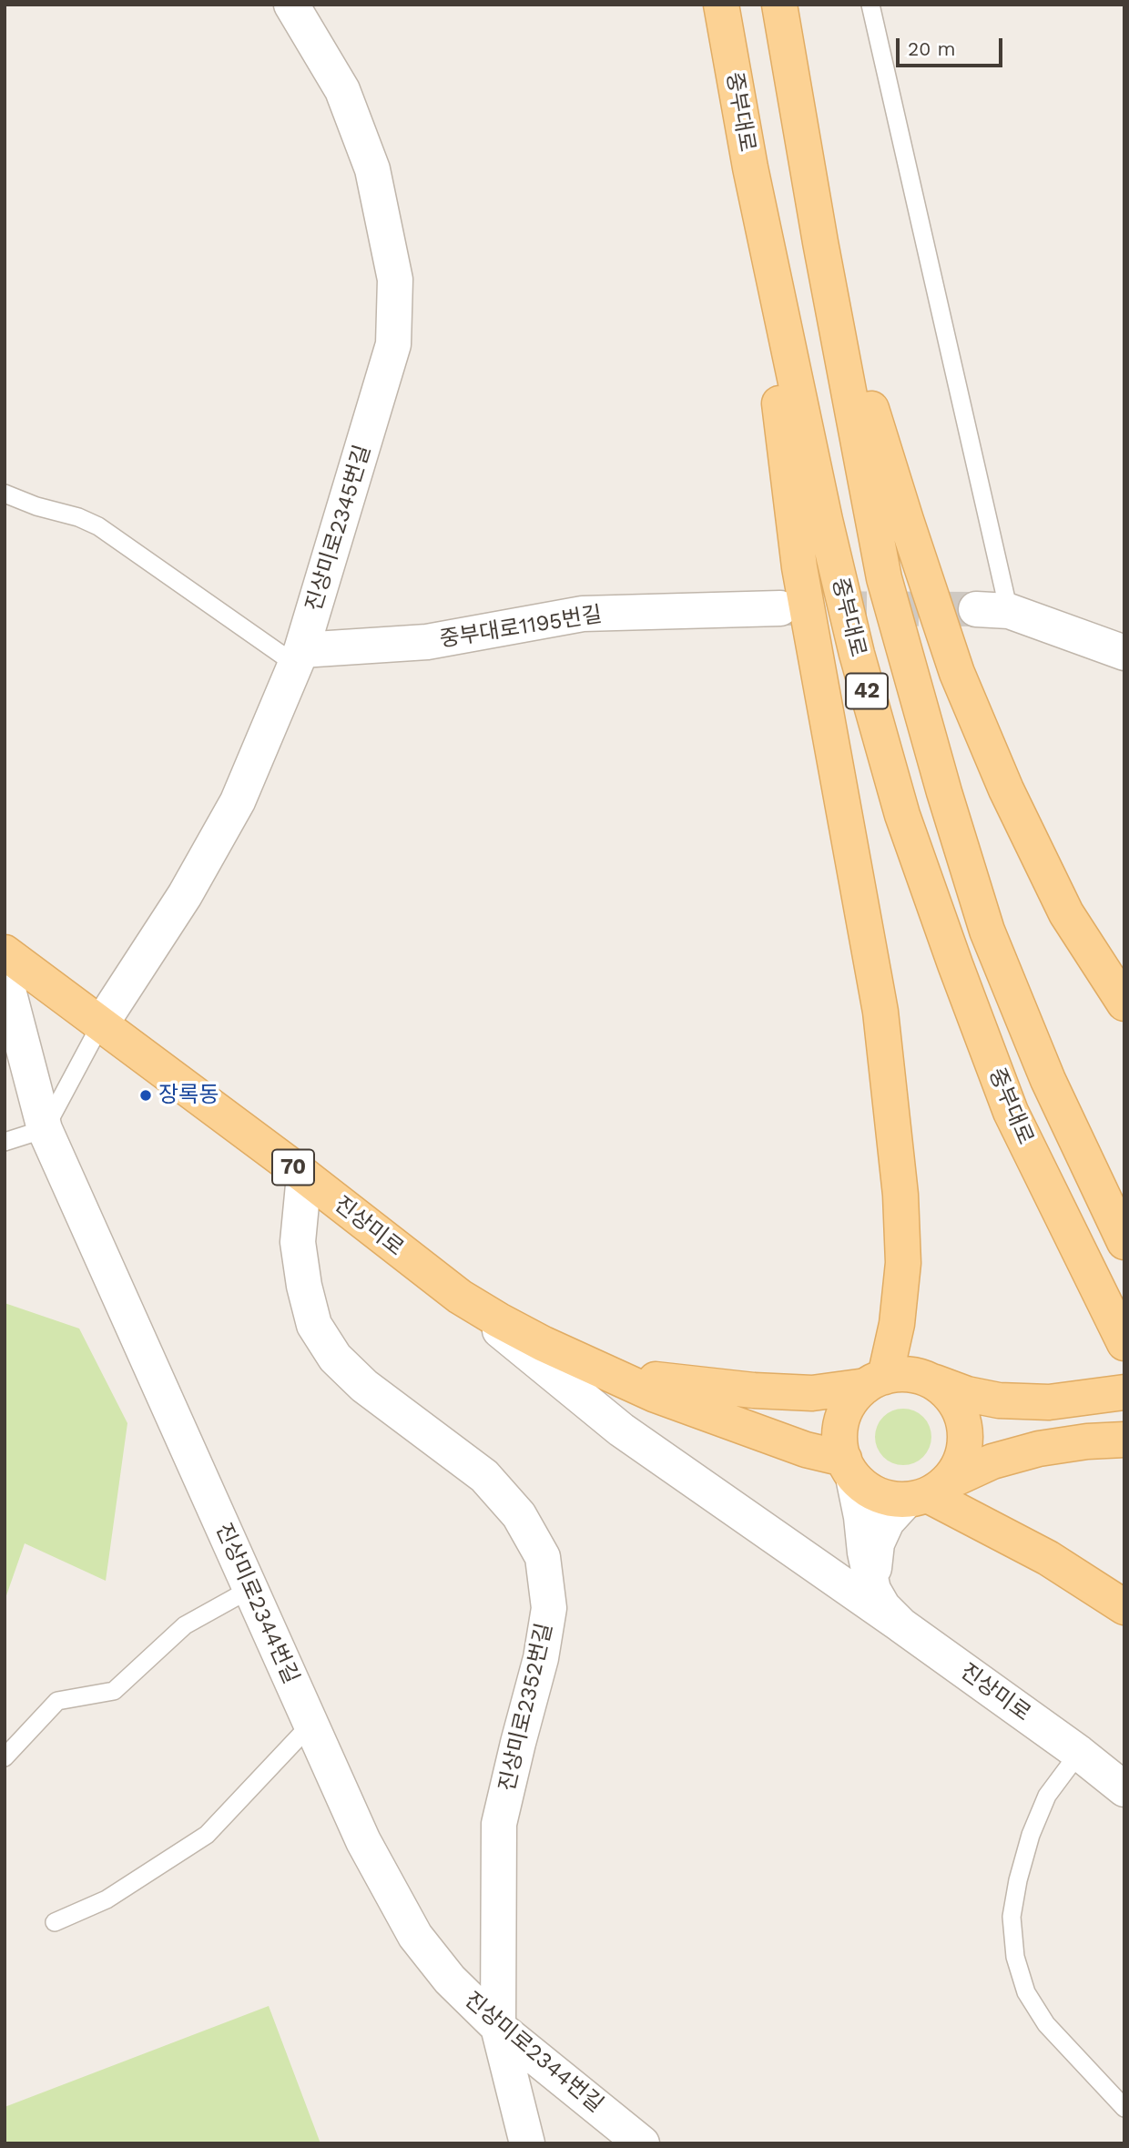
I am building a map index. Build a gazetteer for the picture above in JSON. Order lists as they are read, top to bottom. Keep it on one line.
{"streets":{"main road":["중부대로","42","70","진상미로"],"street":["진상미로2345번길","중부대로1195번길","진상미로2344번길","진상미로2352번길"]},"crossings":[["진상미로2345번길","중부대로1195번길"],["진상미로2345번길","진상미로"],["진상미로","진상미로2352번길"],["진상미로2344번길","진상미로2352번길"]],"places":["장록동"],"scale_bar":"20 m"}
